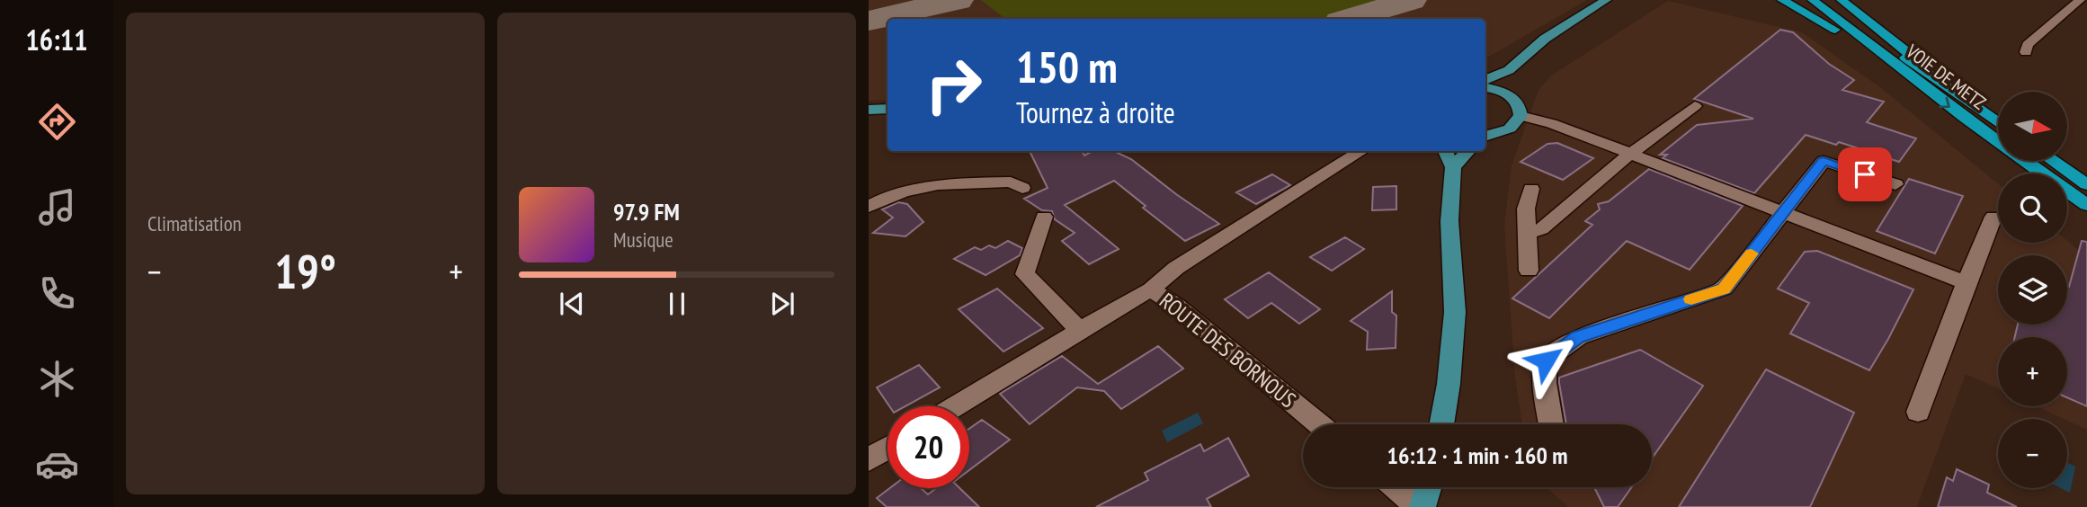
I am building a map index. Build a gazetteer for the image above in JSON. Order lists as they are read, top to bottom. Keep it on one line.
{"streets":{"highway":["VOIE DE METZ"],"street":["ROUTE DES BORNOUS"]},"north":"right","page":{"tabs":"16:11","tile":"Climatisation","turn":["150 m","Tournez à droite"],"map_buttons":["+","−"],"song":["97.9 FM","Musique"],"heat":["−","19°","+"],"limit":"20","trip":"16:12 · 1 min · 160 m"}}
